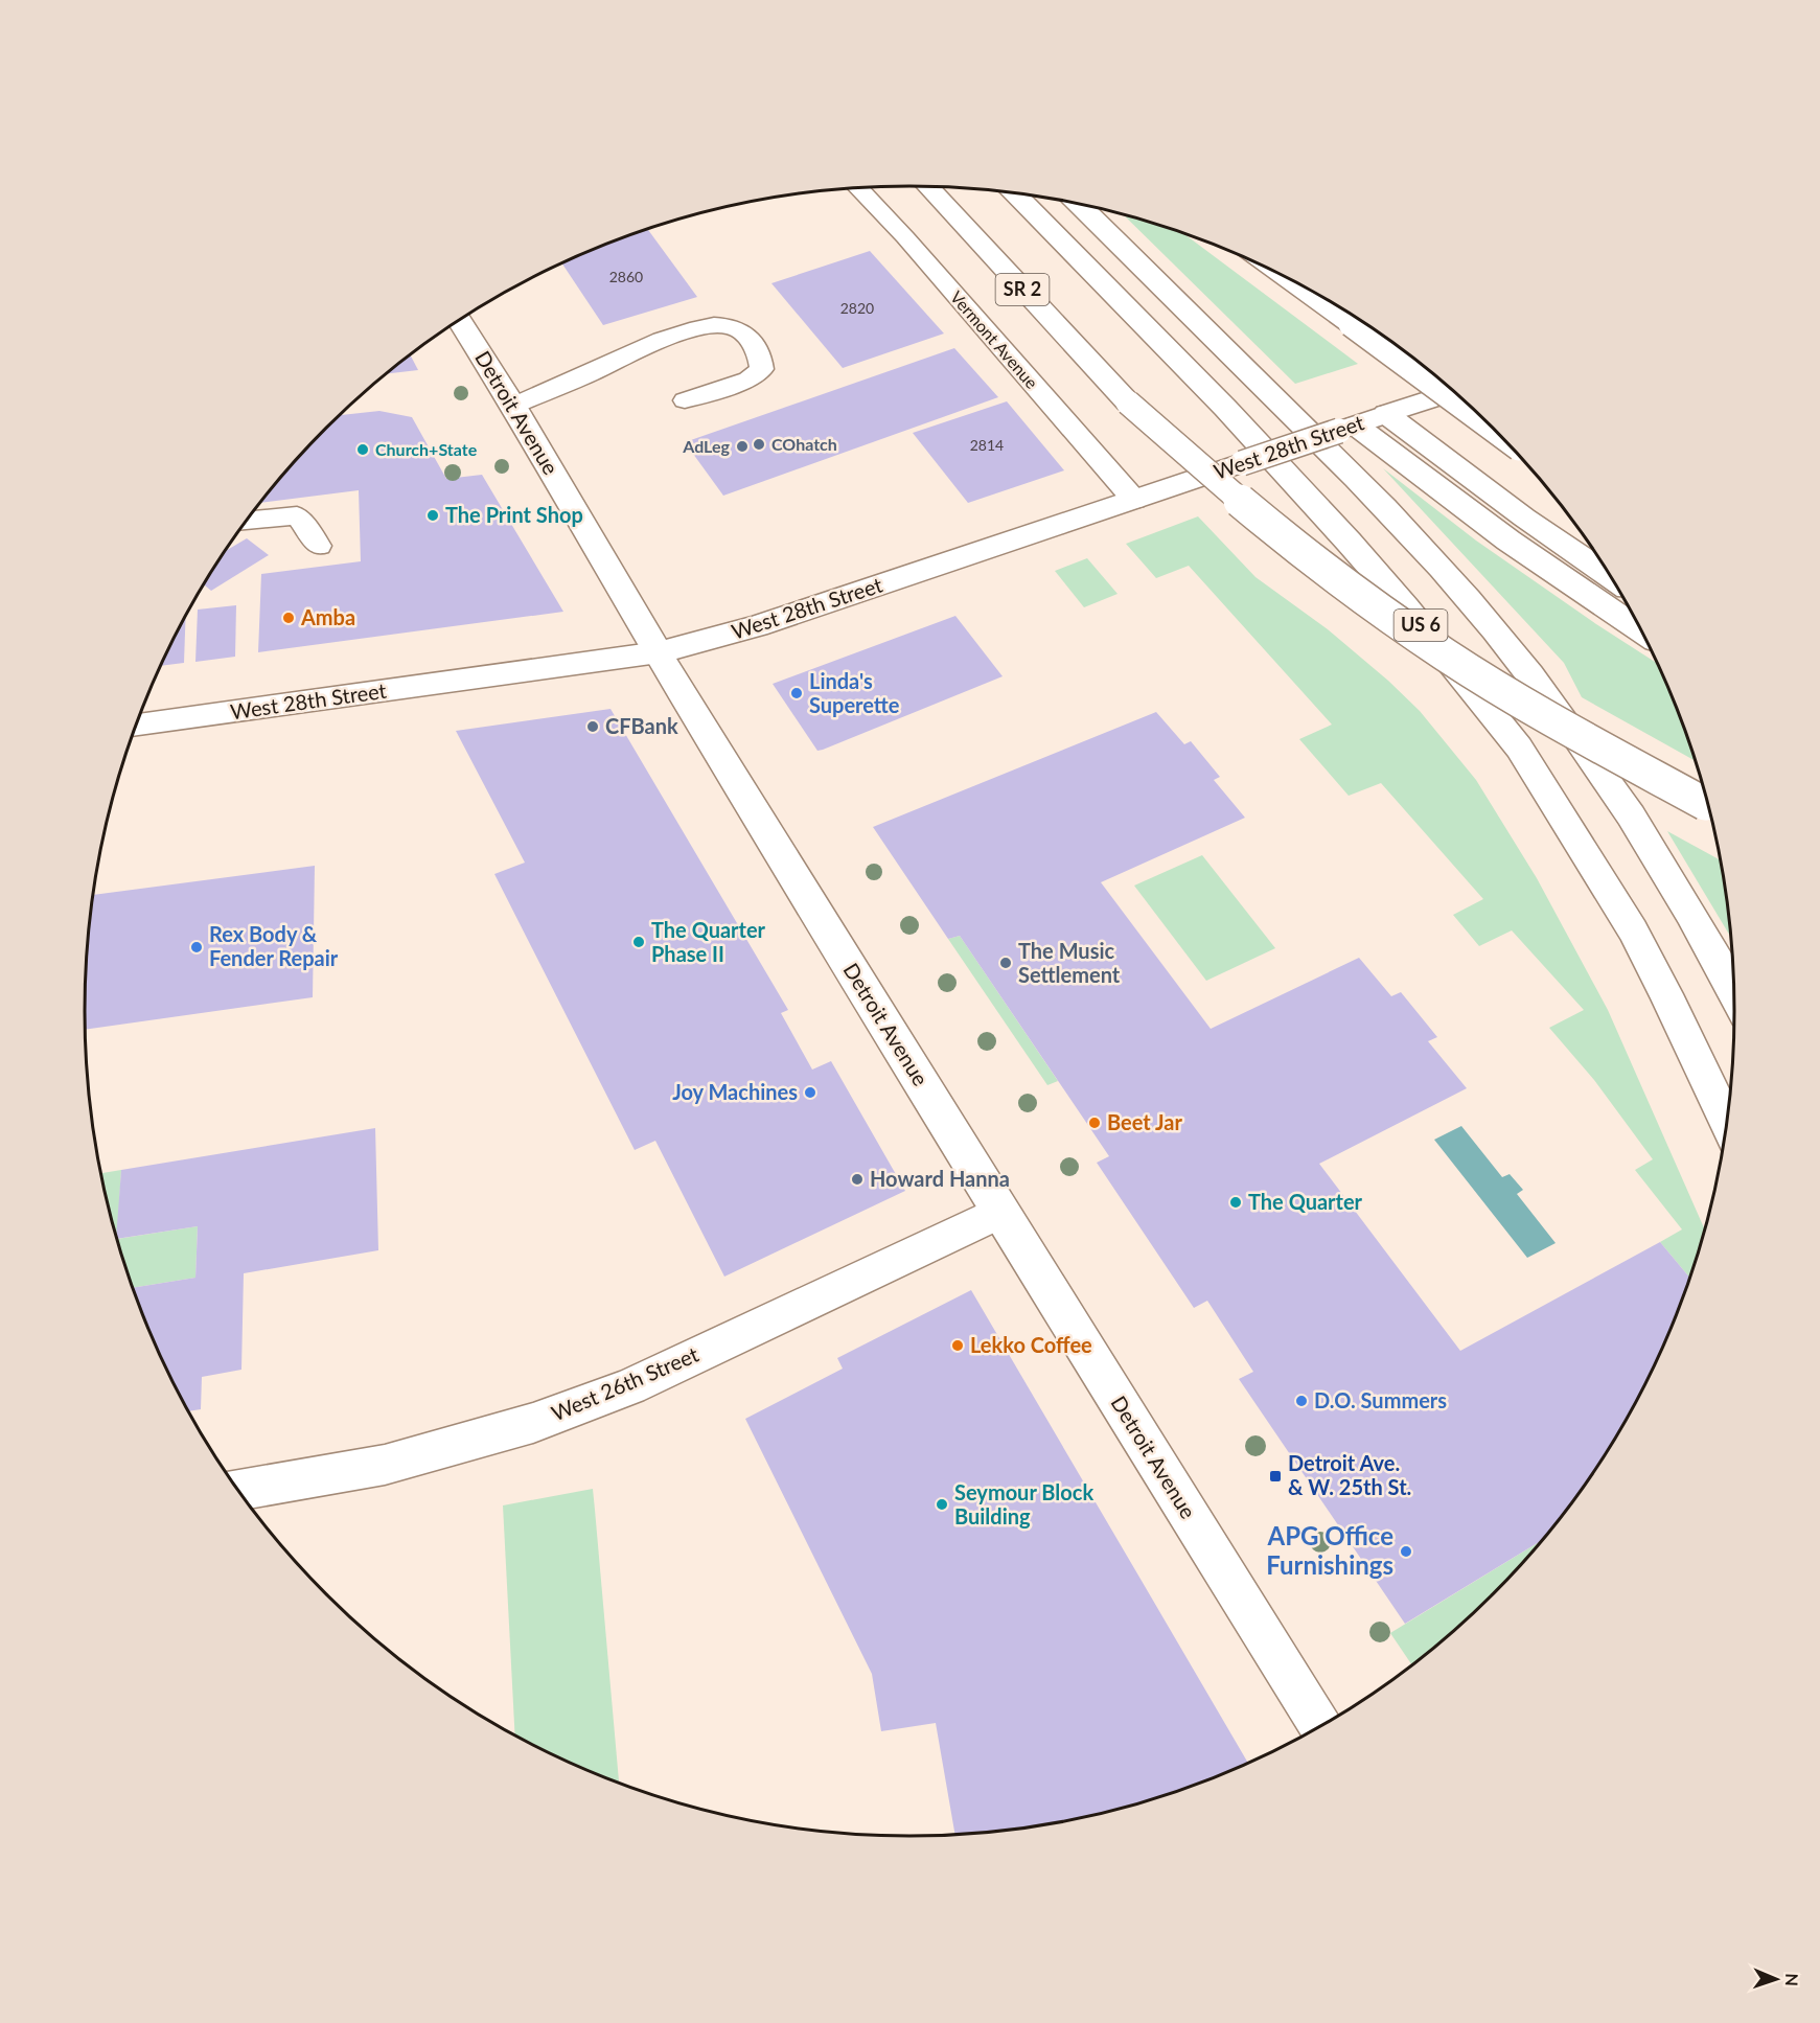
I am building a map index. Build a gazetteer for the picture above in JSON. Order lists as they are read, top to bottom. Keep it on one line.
{"streets":{"main road":["SR 2","Detroit Avenue","West 28th Street","US 6","West 26th Street"],"lane":["Vermont Avenue"]},"crossings":[["Vermont Avenue","West 28th Street"],["Detroit Avenue","West 28th Street"],["Detroit Avenue","West 26th Street"]],"places":{"other":["COhatch","AdLeg","Church+State","The Print Shop","Amba","Linda's Superette","CFBank","The Quarter Phase II","Rex Body & Fender Repair","The Music Settlement","Joy Machines","Beet Jar","Howard Hanna","The Quarter","Lekko Coffee","D.O. Summers","Seymour Block Building","APG Office Furnishings"],"transit":["Detroit Ave. & W. 25th St."]},"house_numbers":["2860","2820","2814"],"north":"right"}
